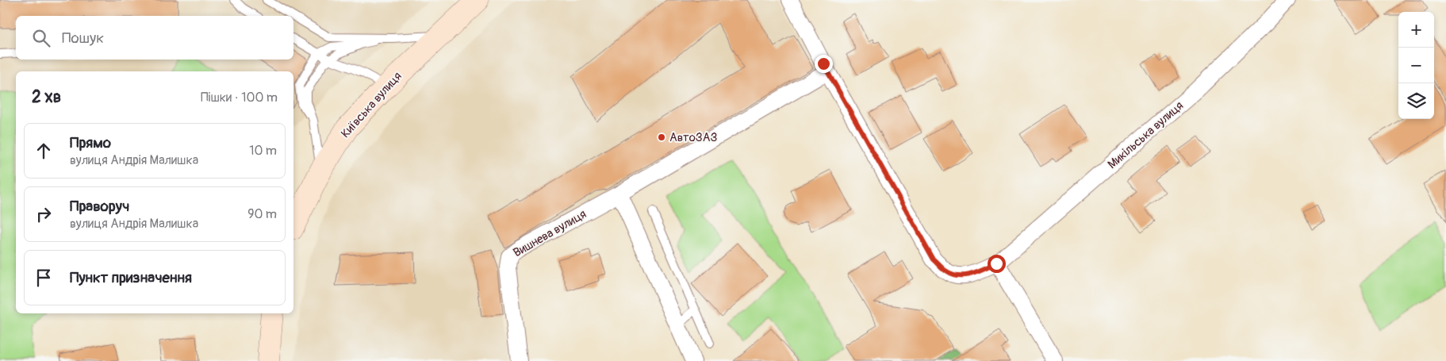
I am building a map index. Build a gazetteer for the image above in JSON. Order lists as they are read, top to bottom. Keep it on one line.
{"streets":{"main road":["Київська вулиця"],"street":["Микільська вулиця","Вишнева вулиця"]},"places":["АвтоЗАЗ"],"page":{"map_buttons":["+","−"],"search":"Пошук","heading":["2 хв","Пішки · 100 m"],"list":[["Прямо","вулиця Андрія Малишка","10 m"],["Праворуч","вулиця Андрія Малишка","90 m"],"Пункт призначення"]}}
